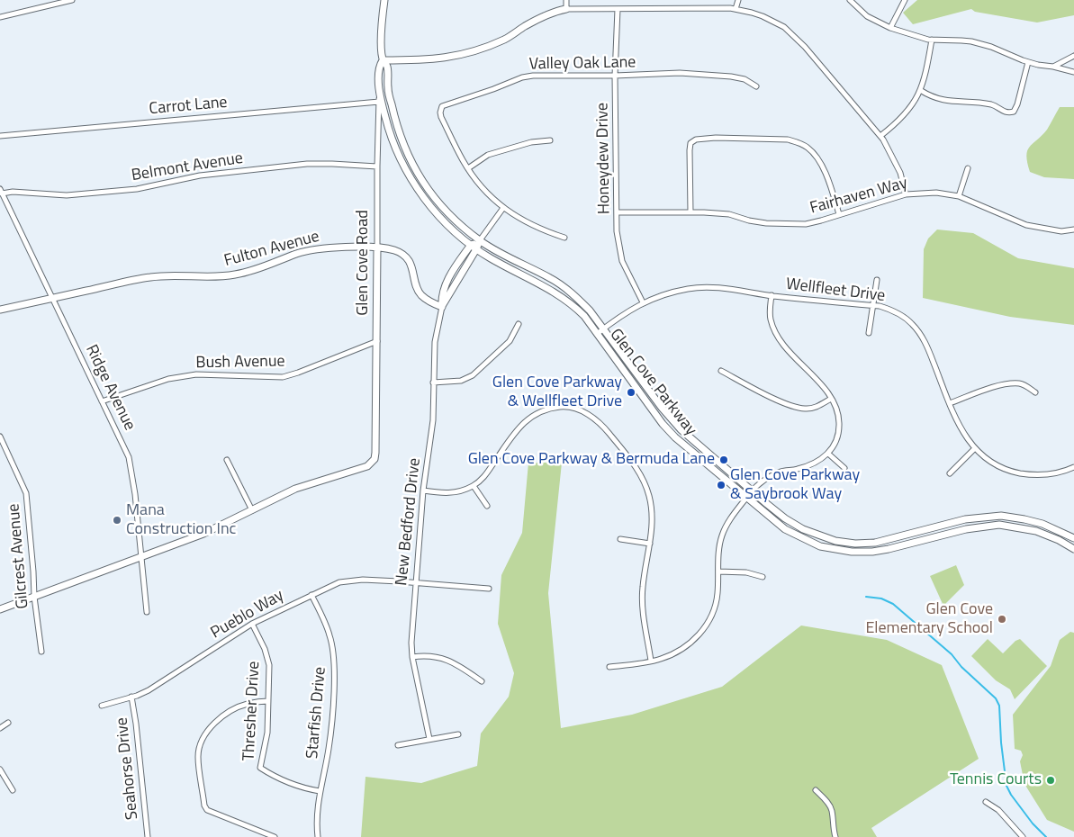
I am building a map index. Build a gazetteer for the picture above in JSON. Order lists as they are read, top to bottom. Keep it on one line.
{"streets":{"main road":["Fulton Avenue","Glen Cove Road","Glen Cove Parkway","New Bedford Drive"],"street":["Valley Oak Lane","Carrot Lane","Honeydew Drive","Belmont Avenue","Fairhaven Way","Wellfleet Drive","Bush Avenue","Ridge Avenue","Gilcrest Avenue","Pueblo Way","Thresher Drive","Starfish Drive","Seahorse Drive"]},"crossings":[["Valley Oak Lane","Honeydew Drive"],["Valley Oak Lane","New Bedford Drive"],["Carrot Lane","Glen Cove Road"],["Honeydew Drive","Fairhaven Way"],["Honeydew Drive","Wellfleet Drive"],["Belmont Avenue","Glen Cove Road"],["Belmont Avenue","Ridge Avenue"],["Fulton Avenue","Glen Cove Road"],["Fulton Avenue","Ridge Avenue"],["Fulton Avenue","New Bedford Drive"],["Glen Cove Road","Bush Avenue"],["Glen Cove Road","Glen Cove Parkway"],["Wellfleet Drive","Glen Cove Parkway"],["Bush Avenue","Ridge Avenue"],["Glen Cove Parkway","New Bedford Drive"],["New Bedford Drive","Pueblo Way"],["Pueblo Way","Thresher Drive"],["Pueblo Way","Starfish Drive"],["Pueblo Way","Seahorse Drive"],["Thresher Drive","Starfish Drive"]],"places":["Glen Cove Parkway & Wellfleet Drive","Glen Cove Parkway & Bermuda Lane","Glen Cove Parkway & Saybrook Way","Mana Construction Inc","Glen Cove Elementary School","Tennis Courts"]}
